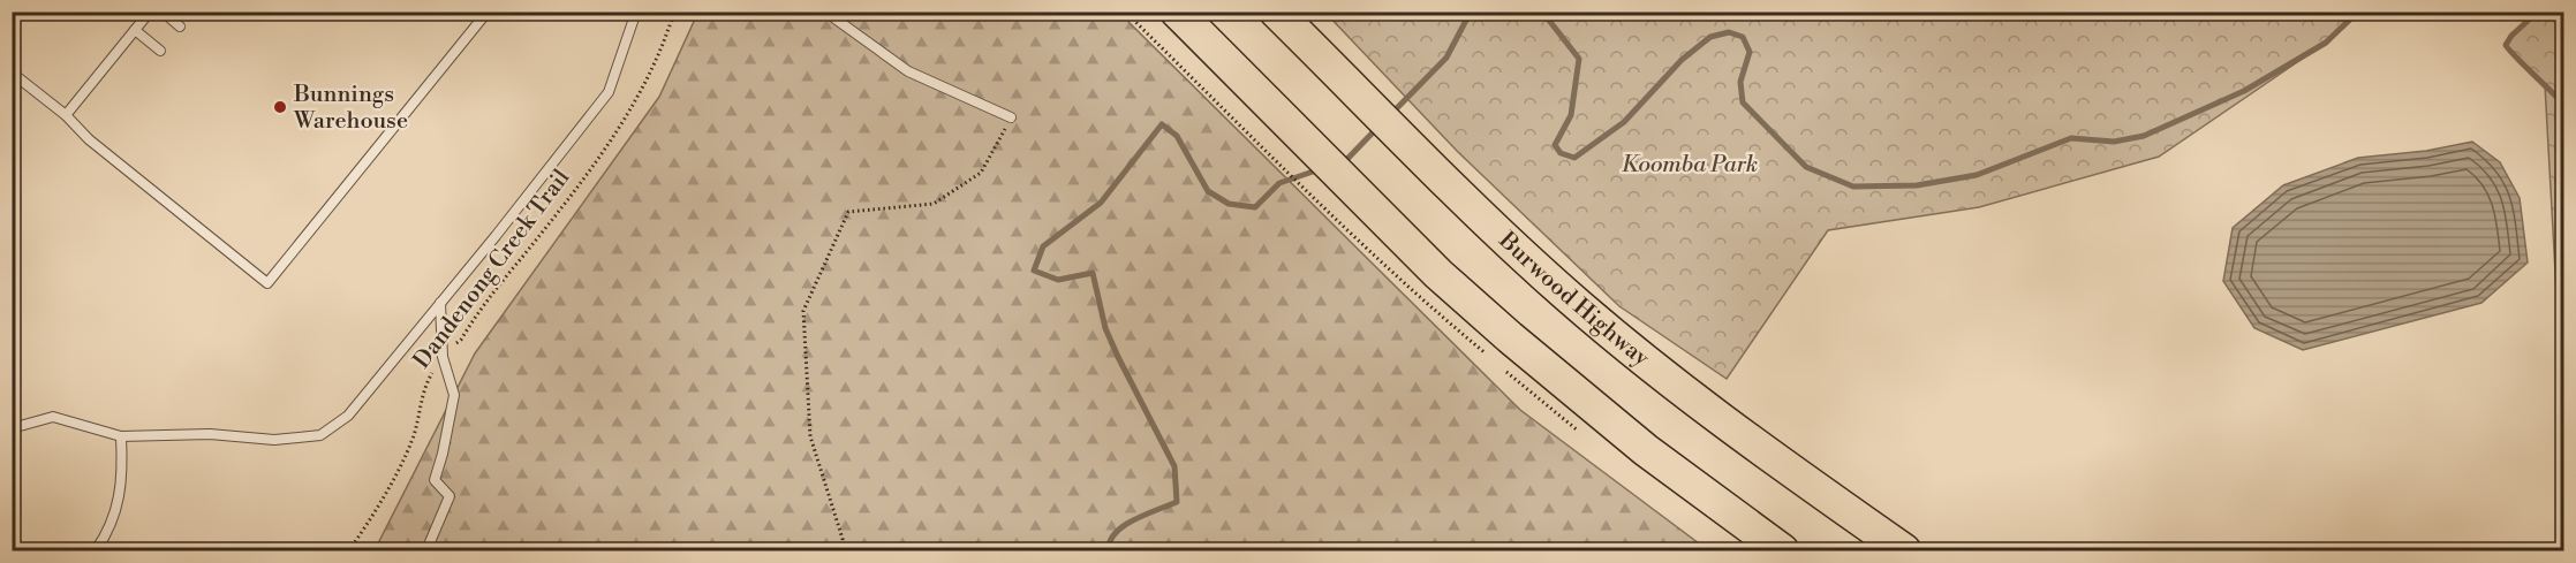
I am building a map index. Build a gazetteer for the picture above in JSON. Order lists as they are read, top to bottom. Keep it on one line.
{"streets":{"highway":["Burwood Highway"],"path":["Dandenong Creek Trail"]},"parks":["Koomba Park"],"places":["Bunnings Warehouse"]}
